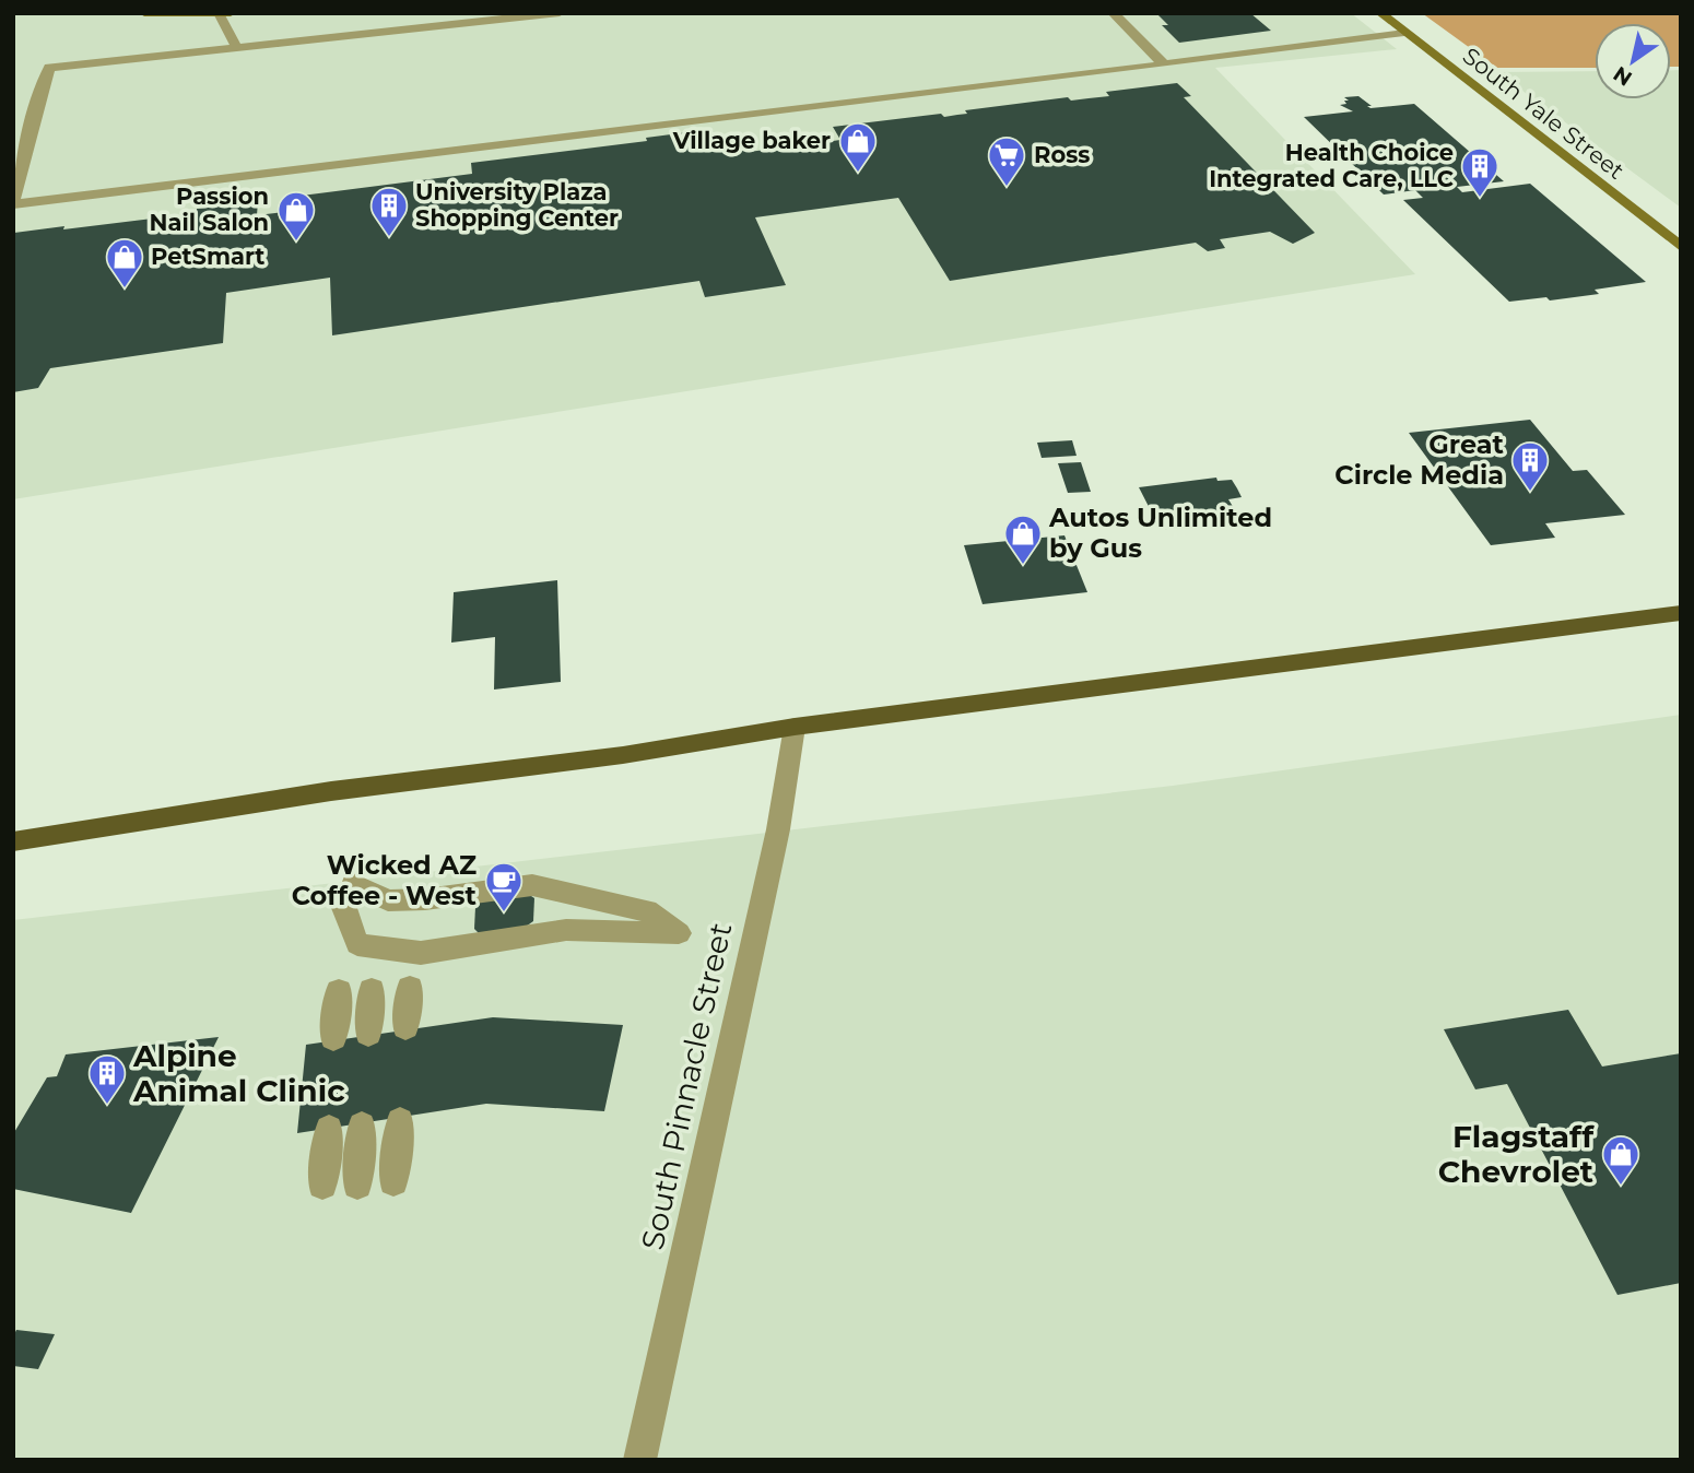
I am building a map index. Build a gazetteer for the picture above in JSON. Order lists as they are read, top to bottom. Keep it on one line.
{"streets":{"street":["South Yale Street","South Pinnacle Street"]},"places":{"shop":["Village baker","Passion Nail Salon","PetSmart","Autos Unlimited by Gus","Flagstaff Chevrolet"],"supermarket":["Ross"],"building":["Health Choice Integrated Care, LLC","University Plaza Shopping Center","Great Circle Media","Alpine Animal Clinic"],"cafe":["Wicked AZ Coffee - West"]},"north":"bottom left"}
